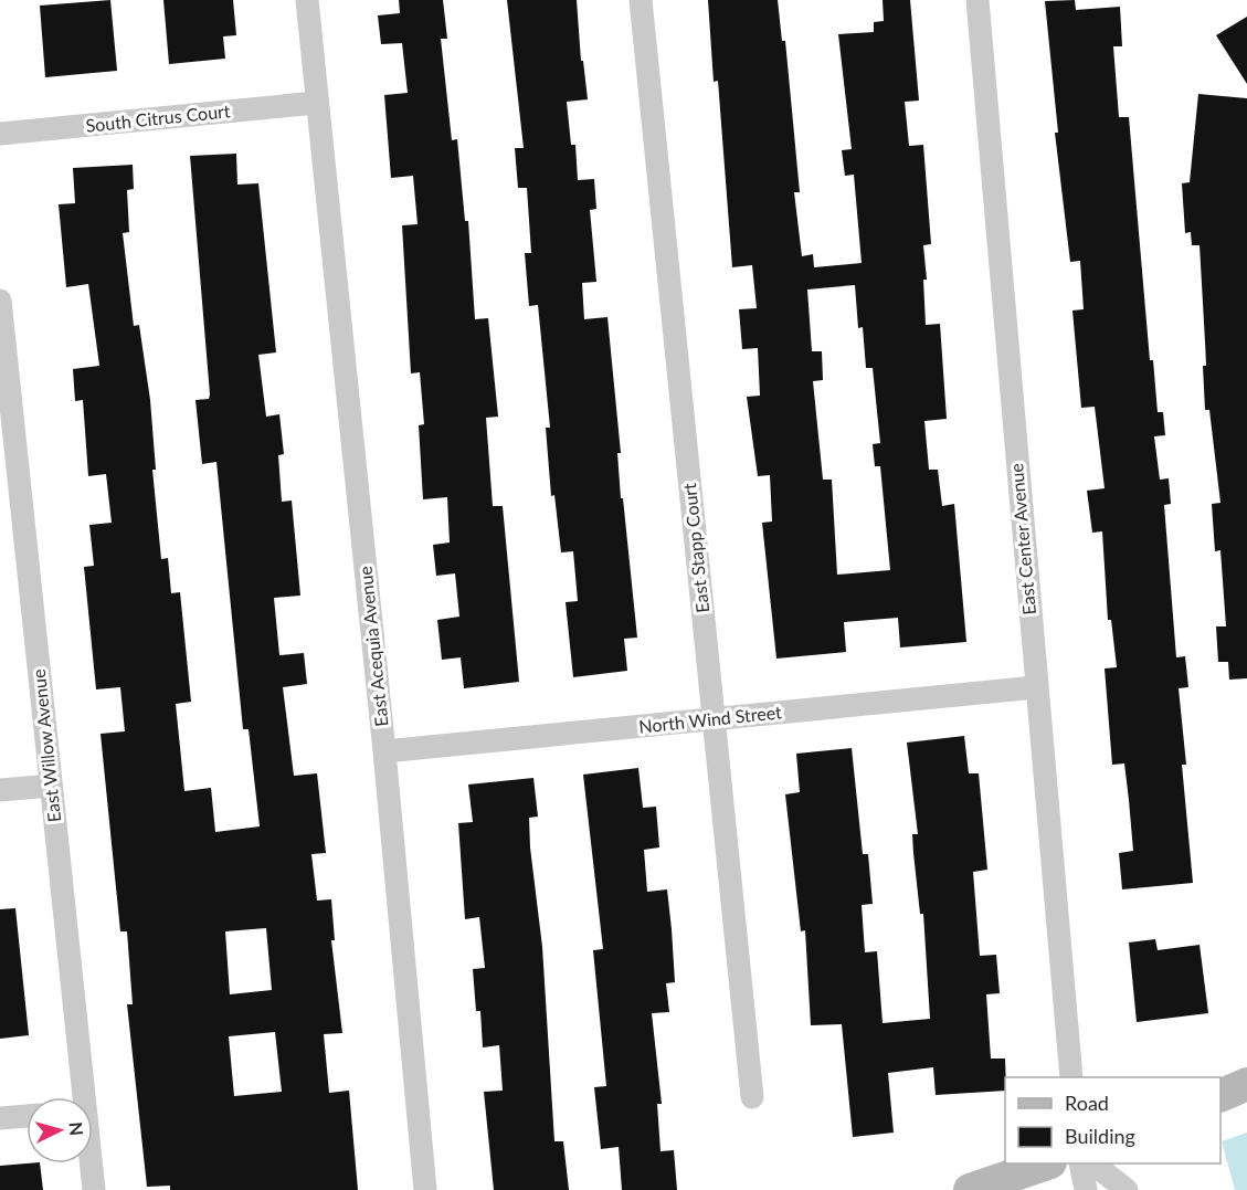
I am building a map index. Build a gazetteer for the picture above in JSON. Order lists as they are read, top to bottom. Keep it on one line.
{"streets":{"street":["South Citrus Court","East Center Avenue","East Stapp Court","East Acequia Avenue","North Wind Street","East Willow Avenue"]},"crossings":[["South Citrus Court","East Acequia Avenue"],["East Center Avenue","North Wind Street"],["East Stapp Court","North Wind Street"],["East Acequia Avenue","North Wind Street"]],"legend":["Road","Building"],"north":"right"}
